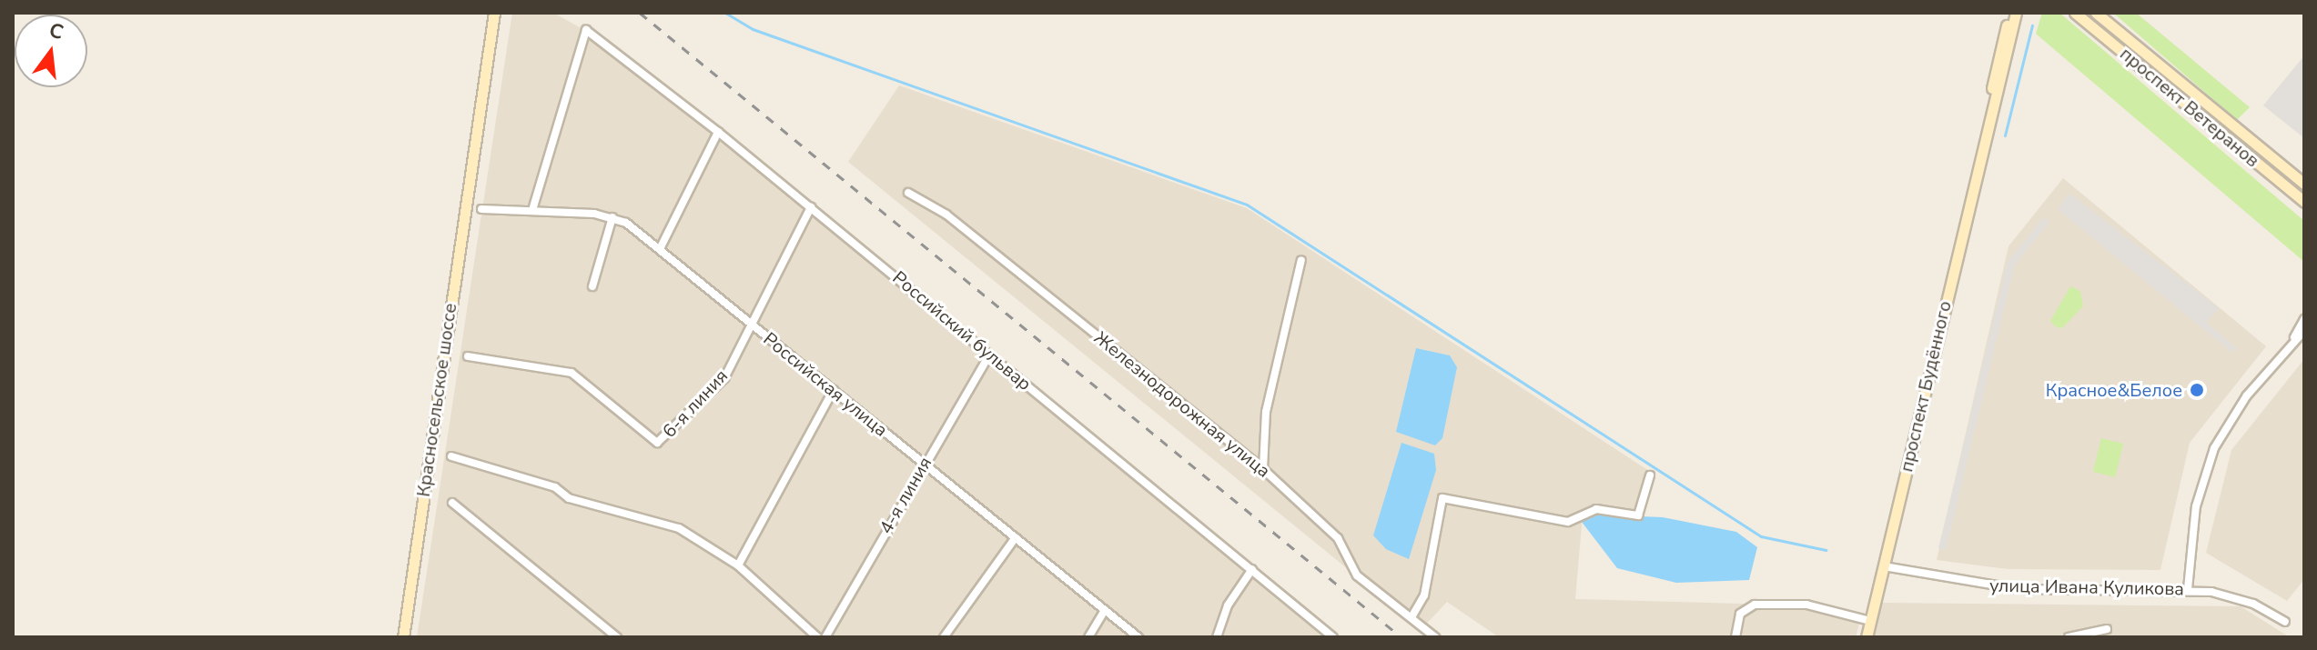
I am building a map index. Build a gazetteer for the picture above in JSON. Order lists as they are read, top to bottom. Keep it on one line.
{"streets":{"main road":["проспект Ветеранов","проспект Будённого","Красносельское шоссе"],"street":["Российский бульвар","Российская улица","6-я линия","Железнодорожная улица","4-я линия","улица Ивана Куликова"]},"crossings":[["Российский бульвар","Российская улица"],["Российский бульвар","6-я линия"],["Российский бульвар","4-я линия"],["Российская улица","6-я линия"],["Российская улица","4-я линия"],["проспект Будённого","улица Ивана Куликова"]],"places":["Красное&Белое"],"north":"top"}
